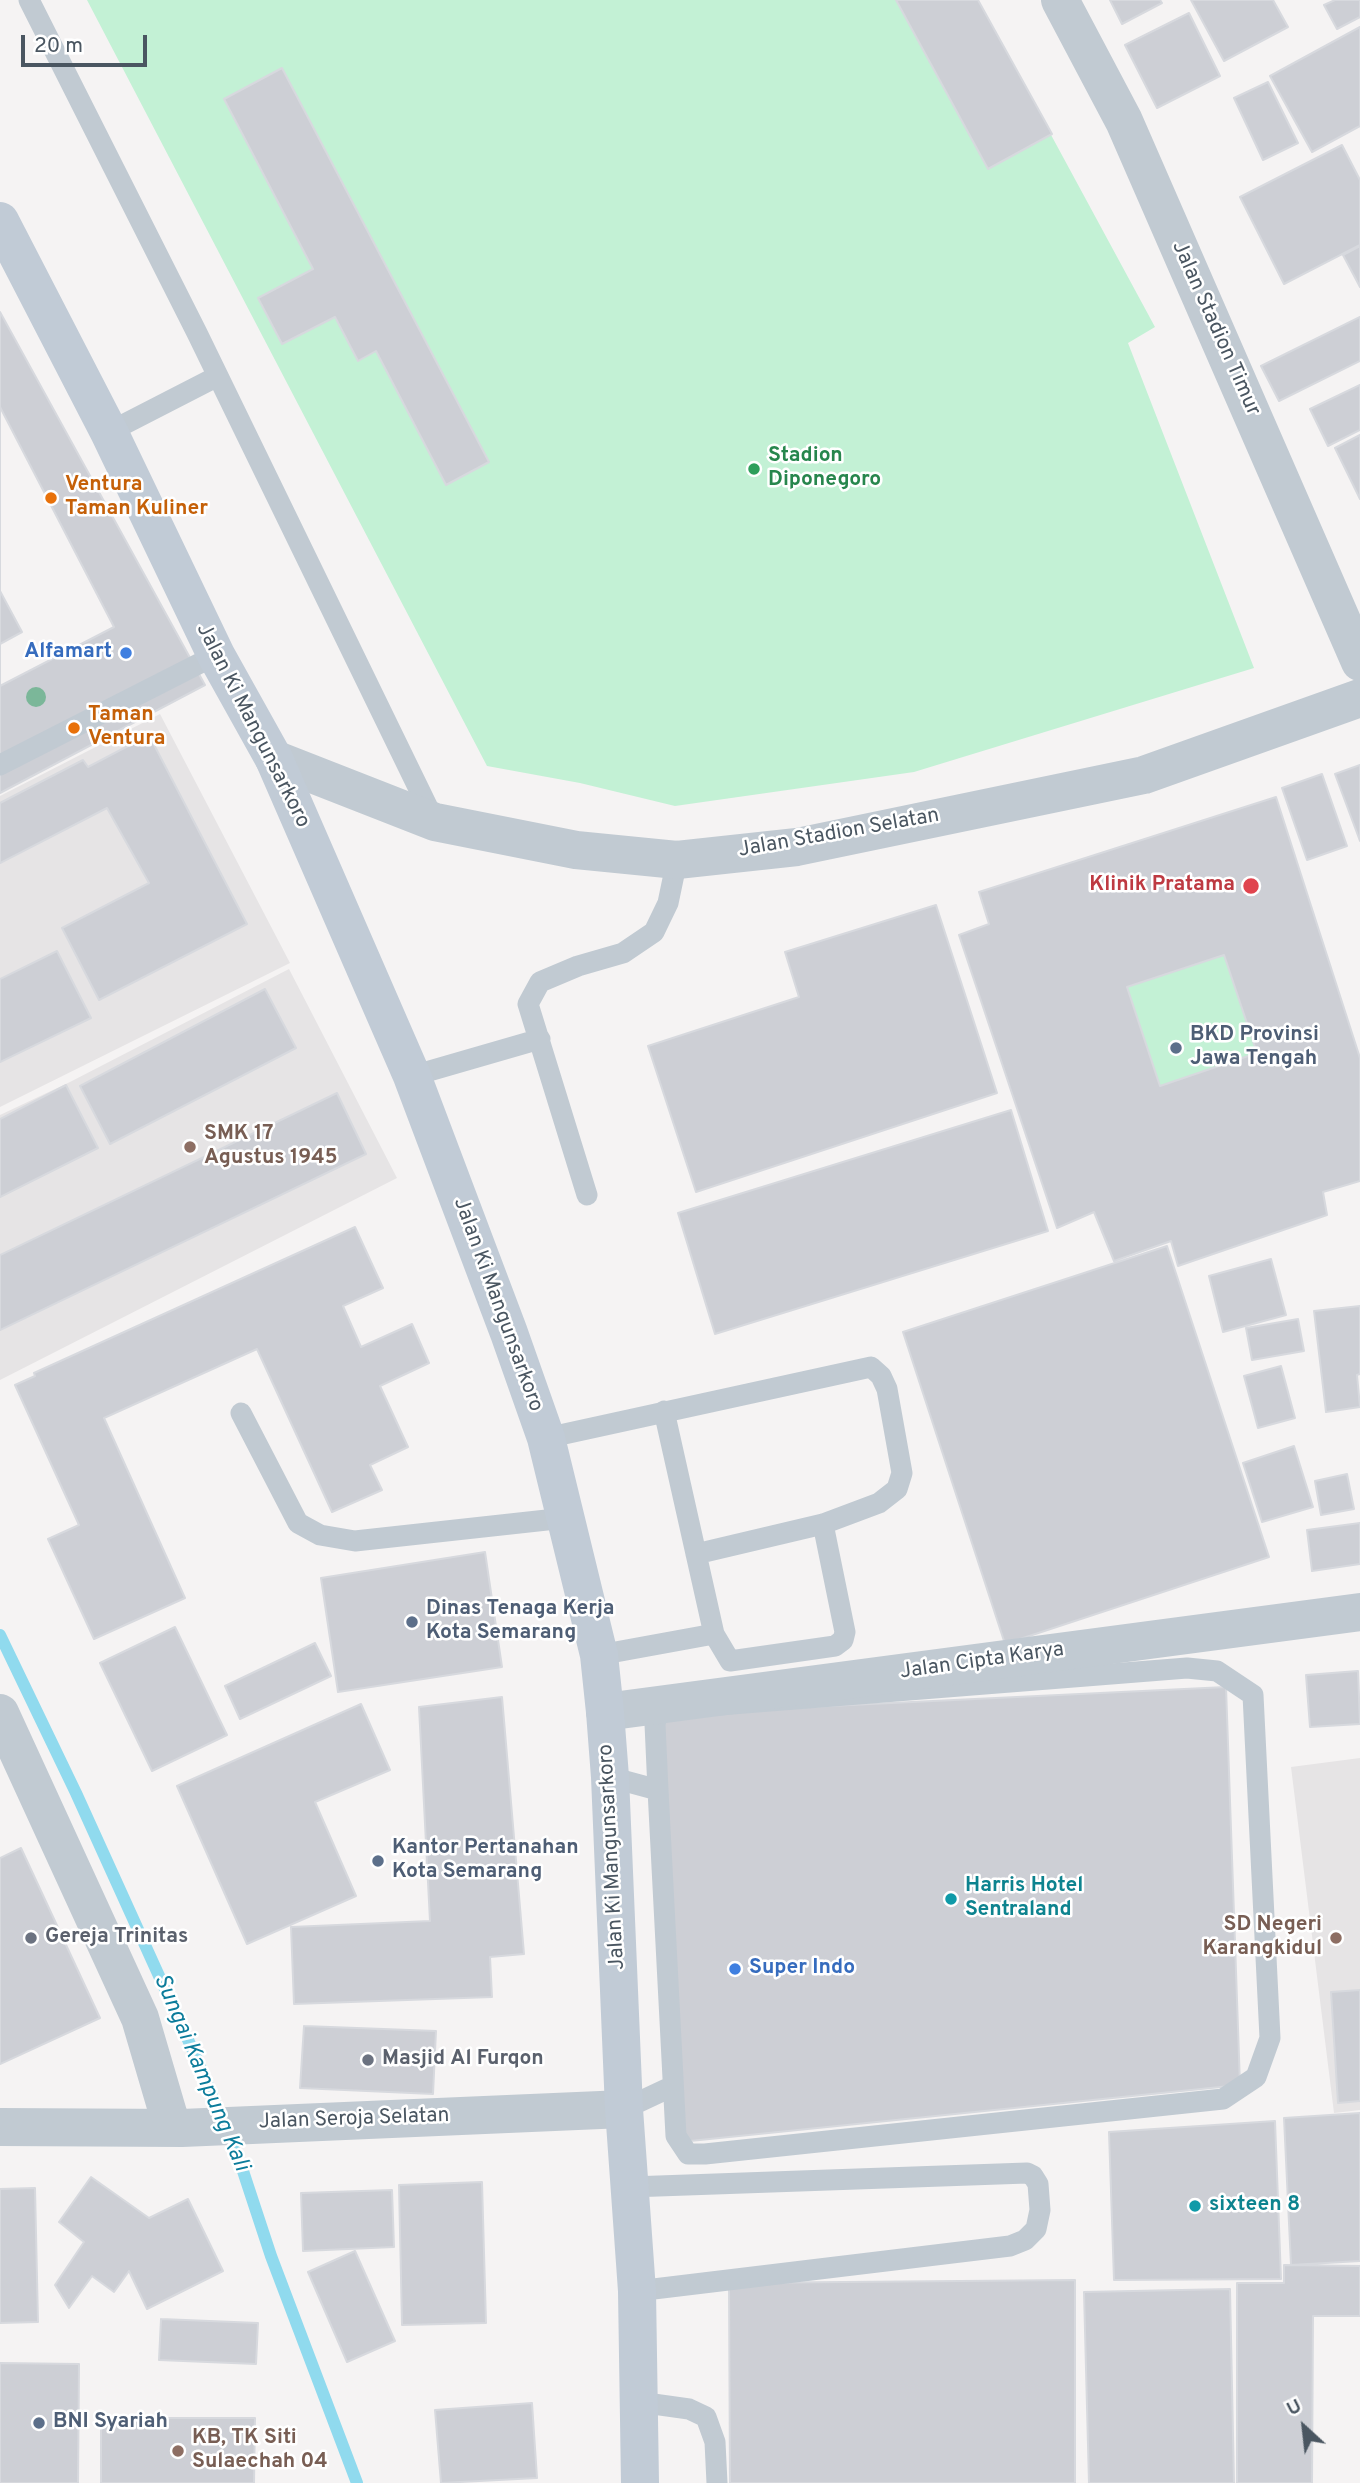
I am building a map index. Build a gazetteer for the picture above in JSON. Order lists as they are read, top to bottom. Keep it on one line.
{"streets":{"main road":["Jalan Ki Mangunsarkoro"],"street":["Jalan Stadion Timur","Jalan Stadion Selatan","Jalan Cipta Karya","Jalan Seroja Selatan"]},"crossings":[["Jalan Ki Mangunsarkoro","Jalan Stadion Selatan"],["Jalan Ki Mangunsarkoro","Jalan Cipta Karya"],["Jalan Ki Mangunsarkoro","Jalan Seroja Selatan"]],"water":["Sungai Kampung Kali"],"places":["Stadion Diponegoro","Ventura Taman Kuliner","Alfamart","Taman Ventura","Klinik Pratama","BKD Provinsi Jawa Tengah","SMK 17 Agustus 1945","Dinas Tenaga Kerja Kota Semarang","Kantor Pertanahan Kota Semarang","Harris Hotel Sentraland","Gereja Trinitas","SD Negeri Karangkidul","Super Indo","Masjid Al Furqon","sixteen 8","BNI Syariah","KB, TK Siti Sulaechah 04"],"scale_bar":"20 m","north":"top left"}
